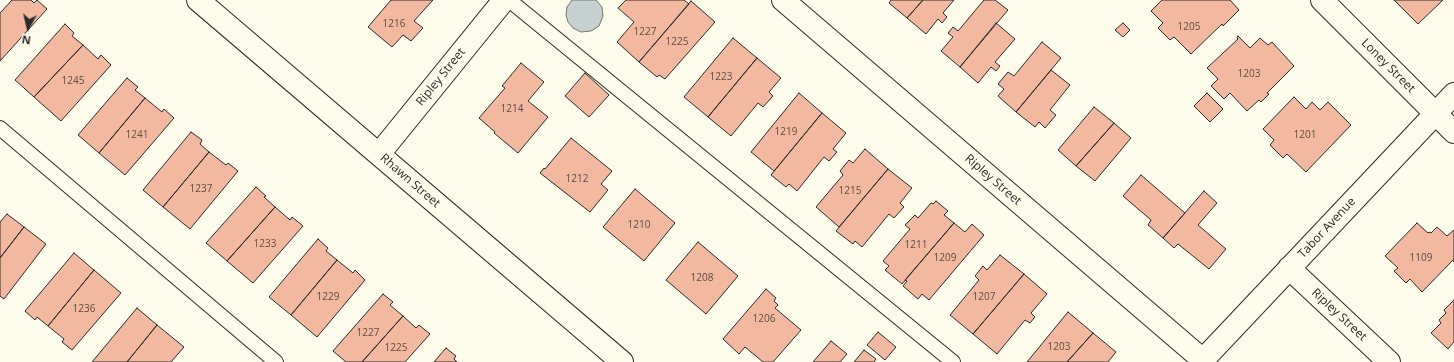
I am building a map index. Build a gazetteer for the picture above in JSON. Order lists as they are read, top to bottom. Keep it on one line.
{"streets":{"street":["Loney Street","Ripley Street","Rhawn Street","Tabor Avenue"]},"crossings":[["Loney Street","Tabor Avenue"],["Ripley Street","Rhawn Street"],["Ripley Street","Tabor Avenue"]],"house_numbers":["1216","1205","1227","1225","1203","1223","1245","1214","1219","1241","1201","1212","1237","1215","1210","1233","1211","1209","1109","1208","1229","1207","1236","1206","1227","1203","1225"],"north":"bottom"}
